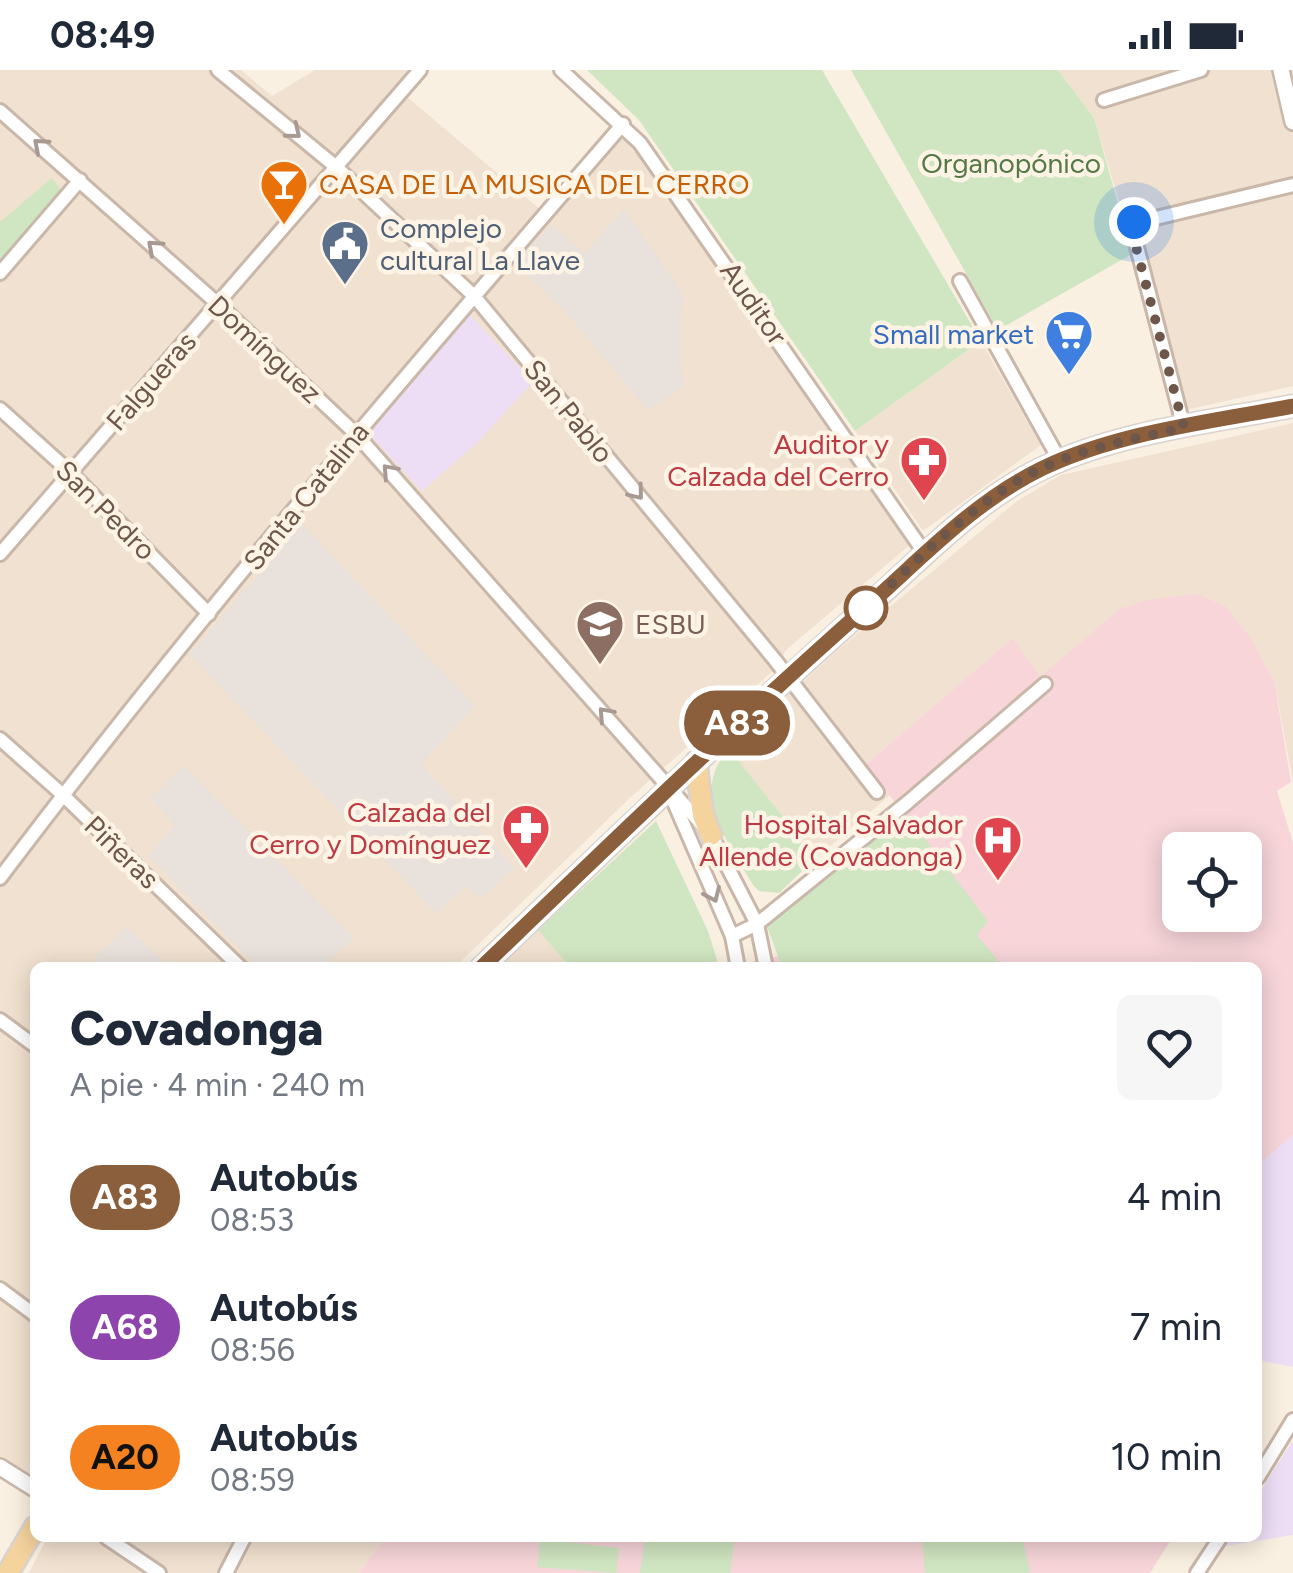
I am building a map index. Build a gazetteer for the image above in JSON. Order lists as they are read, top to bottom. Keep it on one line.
{"streets":{"street":["Auditor","Domínguez","Falgueras","San Pablo","Santa Catalina","San Pedro","Piñeras"]},"crossings":[["Auditor","Santa Catalina"],["Domínguez","Falgueras"],["Domínguez","Santa Catalina"],["Falgueras","San Pablo"],["Falgueras","San Pedro"],["San Pablo","Santa Catalina"],["Santa Catalina","San Pedro"],["Santa Catalina","Piñeras"]],"one_way":["San Pablo"],"parks":["Organopónico"],"places":{"bar":["CASA DE LA MUSICA DEL CERRO"],"public building":["Complejo cultural La Llave"],"supermarket":["Small market"],"pharmacy":["Auditor y Calzada del Cerro","Calzada del Cerro y Domínguez"],"school or university":["ESBU"],"hospital":["Hospital Salvador Allende (Covadonga)"]},"lines":["bus line A83"],"page":{"status":"08:49","on_map":"A83","heading":["Covadonga","A pie · 4 min · 240 m"],"list":[{"mark":"A83","name":"Autobús","note":"08:53","value":"4 min"},{"mark":"A68","name":"Autobús","note":"08:56","value":"7 min"},{"mark":"A20","name":"Autobús","note":"08:59","value":"10 min"}]}}
